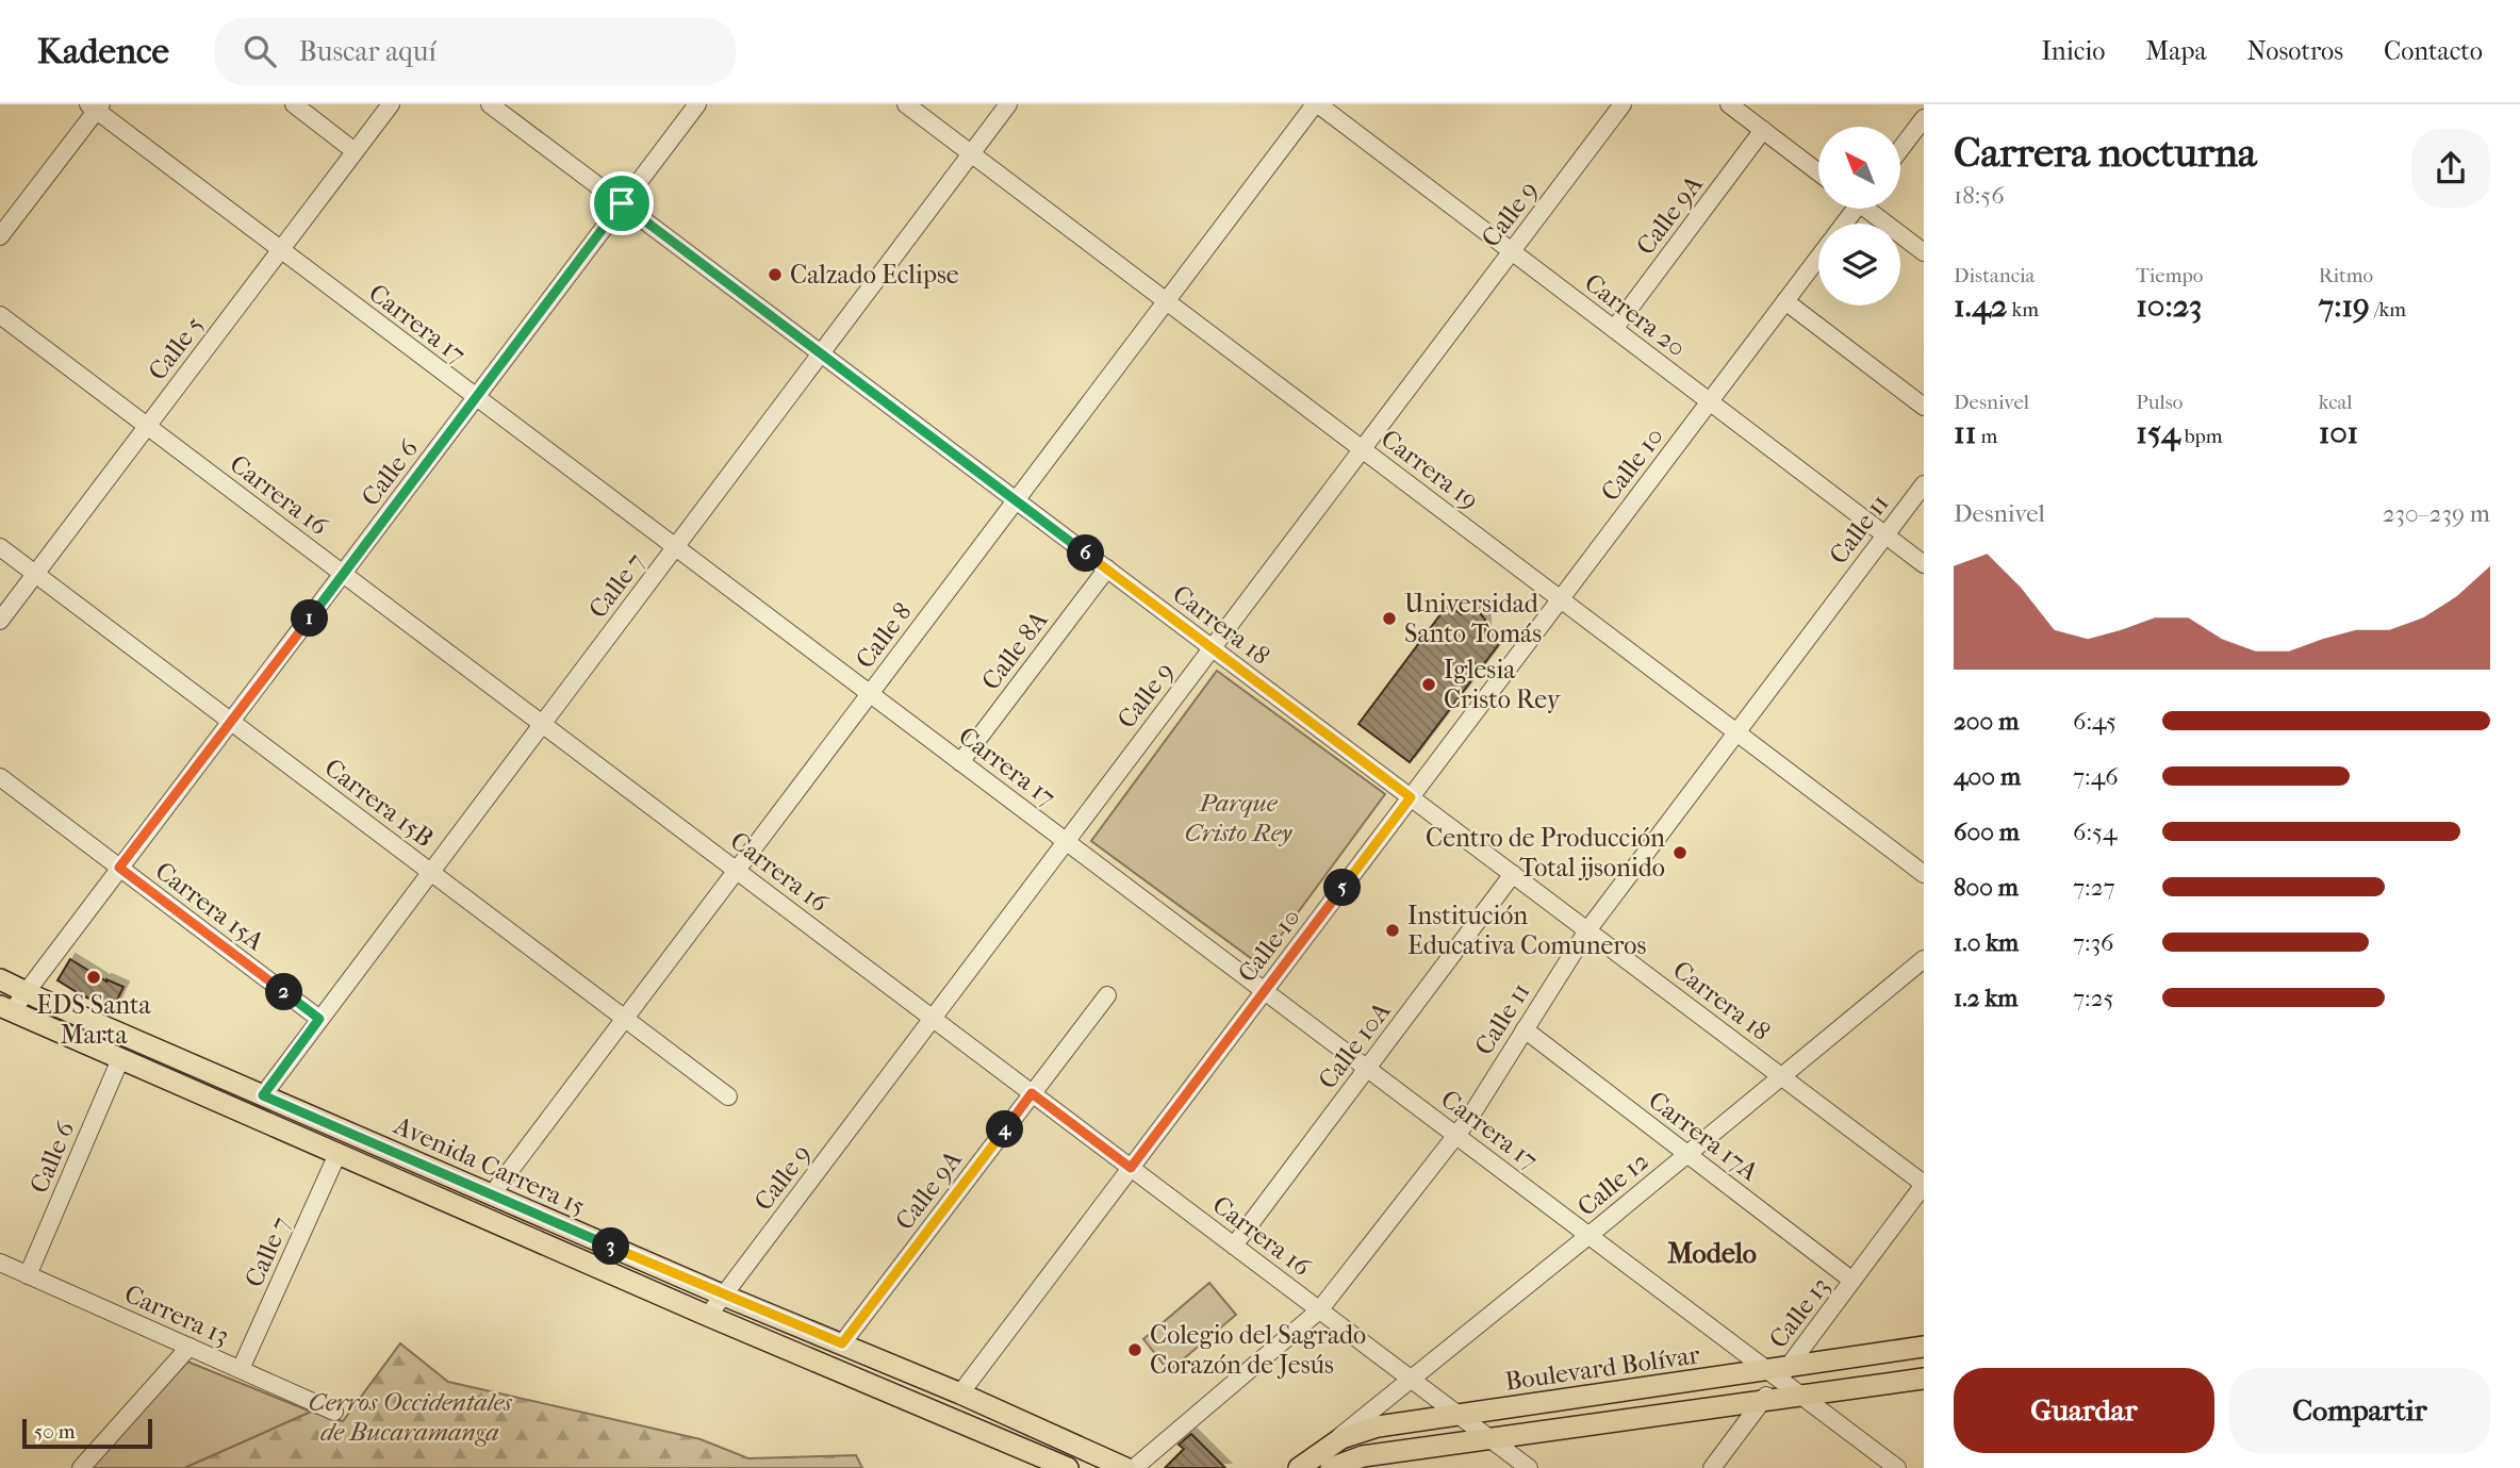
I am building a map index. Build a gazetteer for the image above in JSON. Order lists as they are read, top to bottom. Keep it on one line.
{"streets":{"main road":["Avenida Carrera 15","Boulevard Bolívar"],"street":["Calle 9","Calle 9A","Carrera 20","Carrera 17","Calle 5","Calle 10","Carrera 19","Calle 6","Carrera 16","Calle 11","Calle 7","Carrera 18","Calle 8","Calle 8A","Carrera 15B","Carrera 15A","Calle 10A","Carrera 17A","Calle 12","Calle 13","Carrera 13"]},"crossings":[["Calle 9","Carrera 20"],["Calle 9","Carrera 17"],["Calle 9","Carrera 19"],["Calle 9","Carrera 16"],["Calle 9","Carrera 18"],["Calle 9","Avenida Carrera 15"],["Calle 9A","Carrera 20"],["Calle 9A","Carrera 16"],["Calle 9A","Avenida Carrera 15"],["Carrera 20","Calle 10"],["Carrera 20","Calle 11"],["Carrera 20","Calle 8"],["Carrera 17","Calle 5"],["Carrera 17","Calle 10"],["Carrera 17","Calle 6"],["Carrera 17","Calle 11"],["Carrera 17","Calle 7"],["Carrera 17","Calle 8"],["Carrera 17","Calle 8A"],["Carrera 17","Calle 10A"],["Carrera 17","Calle 12"],["Carrera 17","Calle 13"],["Carrera 17","Boulevard Bolívar"],["Calle 5","Carrera 16"],["Calle 5","Carrera 15B"],["Calle 10","Carrera 19"],["Calle 10","Carrera 16"],["Calle 10","Carrera 18"],["Calle 10","Avenida Carrera 15"],["Carrera 19","Calle 11"],["Carrera 19","Calle 7"],["Carrera 19","Calle 8"],["Calle 6","Carrera 16"],["Calle 6","Carrera 18"],["Calle 6","Carrera 15B"],["Calle 6","Carrera 15A"],["Calle 6","Avenida Carrera 15"],["Calle 6","Carrera 13"],["Carrera 16","Calle 11"],["Carrera 16","Calle 7"],["Carrera 16","Calle 8"],["Carrera 16","Calle 10A"],["Carrera 16","Calle 12"],["Carrera 16","Boulevard Bolívar"],["Calle 11","Carrera 18"],["Calle 11","Carrera 17A"],["Calle 7","Carrera 18"],["Calle 7","Carrera 15B"],["Calle 7","Carrera 15A"],["Calle 7","Avenida Carrera 15"],["Calle 7","Carrera 13"],["Carrera 18","Calle 8"],["Carrera 18","Calle 8A"],["Carrera 18","Calle 10A"],["Carrera 18","Calle 12"],["Carrera 18","Calle 13"],["Calle 8","Carrera 15B"],["Calle 8","Avenida Carrera 15"],["Carrera 17A","Calle 12"],["Carrera 17A","Calle 13"],["Calle 12","Boulevard Bolívar"],["Calle 13","Boulevard Bolívar"]],"districts":["Modelo"],"parks":["Parque Cristo Rey","Cerros Occidentales de Bucaramanga"],"places":["Calzado Eclipse","Universidad Santo Tomás","Iglesia Cristo Rey","Centro de Producción Total jjsonido","Institución Educativa Comuneros","EDS Santa Marta","Colegio del Sagrado Corazón de Jesús"],"scale_bar":"50 m","north":"top left","page":{"header":"Kadence","search":"Buscar aquí","nav":["Inicio","Mapa","Nosotros","Contacto"],"heading":["Carrera nocturna","18:56"],"stats":[["Distancia","1.42 km"],["Tiempo","10:23"],["Ritmo","7:19 /km"],["Desnivel","11 m"],["Pulso","154 bpm"],["kcal","101"]],"chart":["Desnivel","230–239 m"],"pins":["6","1","5","2","4","3"],"list":[{"name":"200 m","note":"6:45"},{"name":"400 m","note":"7:46"},{"name":"600 m","note":"6:54"},{"name":"800 m","note":"7:27"},{"name":"1.0 km","note":"7:36"},{"name":"1.2 km","note":"7:25"}],"buttons":["Guardar","Compartir"],"scale":"50 m"}}
